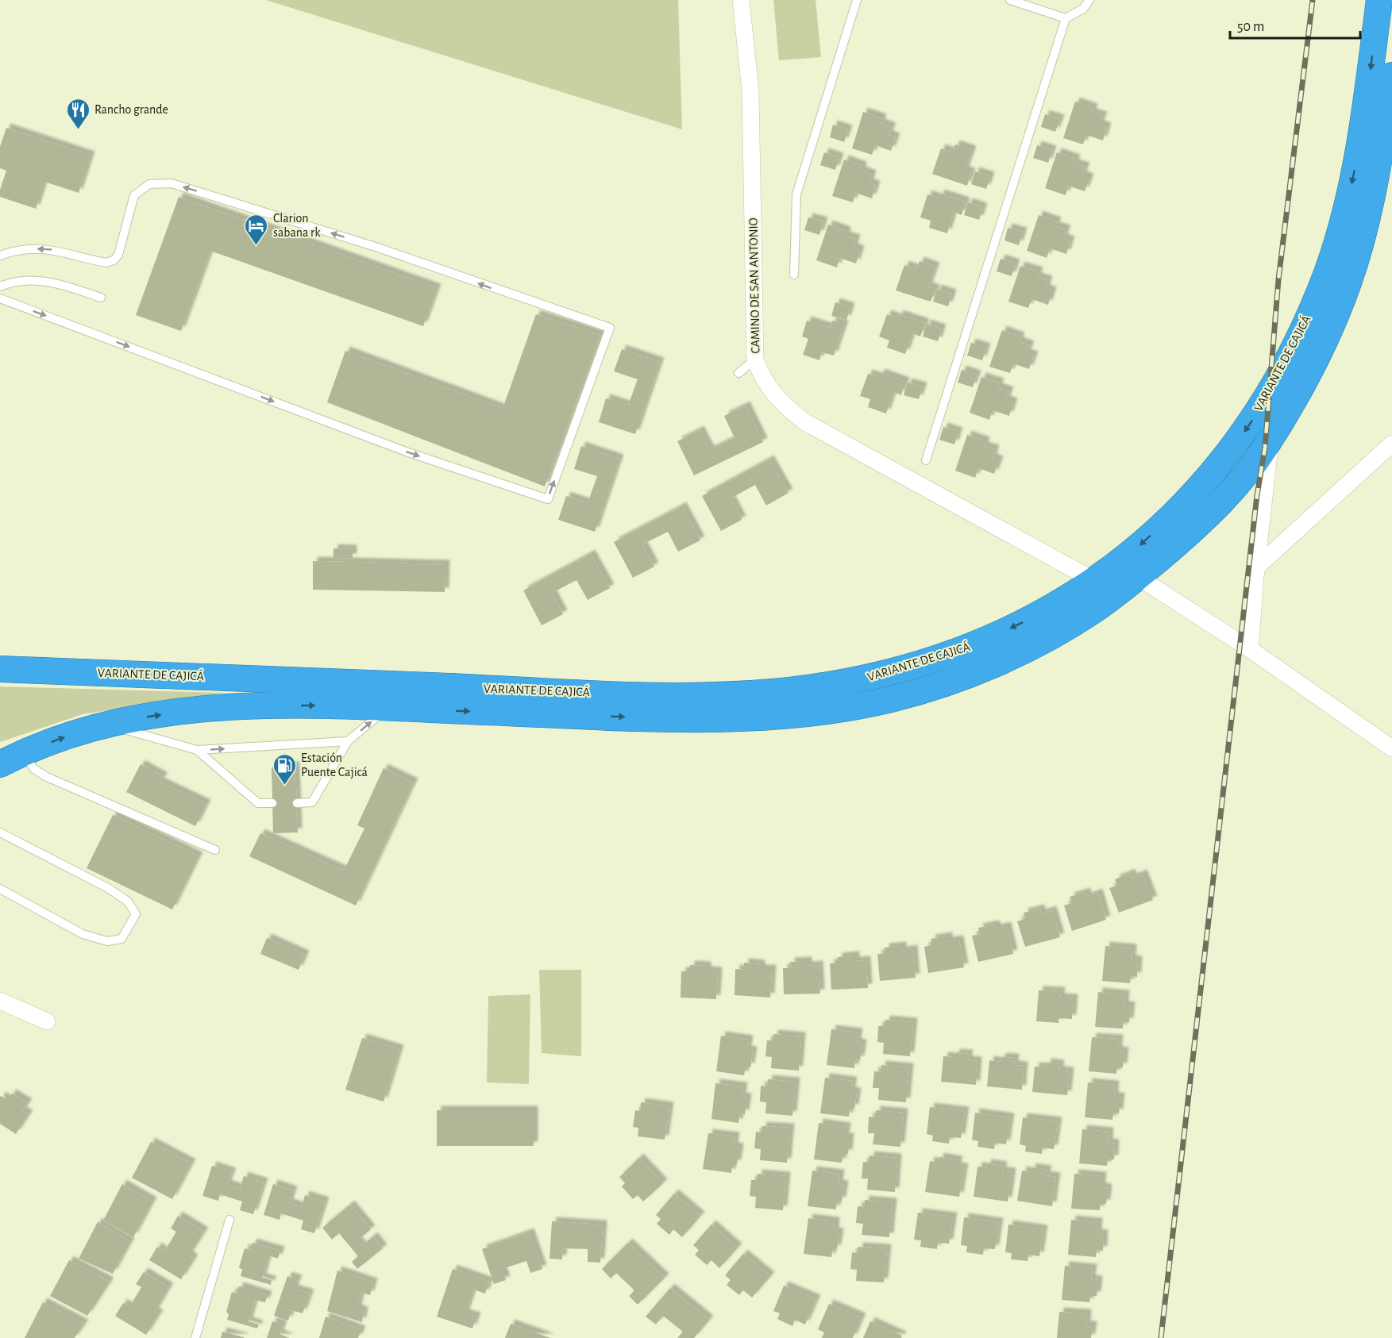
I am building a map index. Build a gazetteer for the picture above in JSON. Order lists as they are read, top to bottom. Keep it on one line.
{"streets":{"highway":["VARIANTE DE CAJICÁ"],"street":["CAMINO DE SAN ANTONIO"]},"crossings":[["CAMINO DE SAN ANTONIO","VARIANTE DE CAJICÁ"]],"places":{"restaurant":["Rancho grande"],"hotel":["Clarion sabana rk"],"fuel station":["Estación Puente Cajicá"]},"scale_bar":"50 m"}
